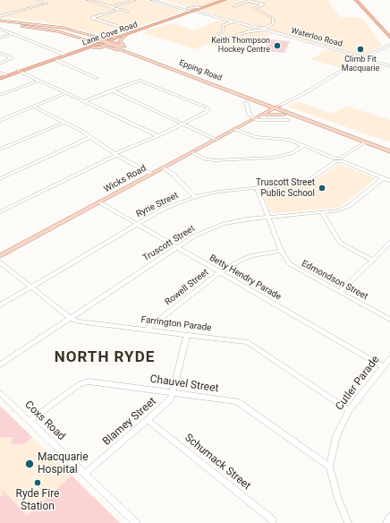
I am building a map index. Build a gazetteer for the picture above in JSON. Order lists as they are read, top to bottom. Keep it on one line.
{"streets":{"highway":["Lane Cove Road"],"main road":["Epping Road","Wicks Road"],"street":["Waterloo Road","Ryrie Street","Truscott Street","Betty Hendry Parade","Edmondson Street","Rowell Street","Farrington Parade","Cutler Parade","Chauvel Street","Coxs Road","Blamey Street","Schumack Street"]},"crossings":[["Lane Cove Road","Epping Road"],["Waterloo Road","Wicks Road"],["Epping Road","Wicks Road"],["Epping Road","Ryrie Street"],["Wicks Road","Betty Hendry Parade"],["Ryrie Street","Betty Hendry Parade"],["Ryrie Street","Edmondson Street"],["Ryrie Street","Farrington Parade"],["Truscott Street","Betty Hendry Parade"],["Truscott Street","Edmondson Street"],["Truscott Street","Farrington Parade"],["Betty Hendry Parade","Rowell Street"],["Betty Hendry Parade","Cutler Parade"],["Edmondson Street","Rowell Street"],["Rowell Street","Farrington Parade"],["Farrington Parade","Cutler Parade"],["Farrington Parade","Blamey Street"],["Cutler Parade","Chauvel Street"],["Chauvel Street","Coxs Road"],["Chauvel Street","Blamey Street"],["Coxs Road","Blamey Street"],["Blamey Street","Schumack Street"]],"districts":["NORTH RYDE"],"places":["Keith Thompson Hockey Centre","Climb Fit Macquarie","Truscott Street Public School","Macquarie Hospital","Ryde Fire Station"]}
